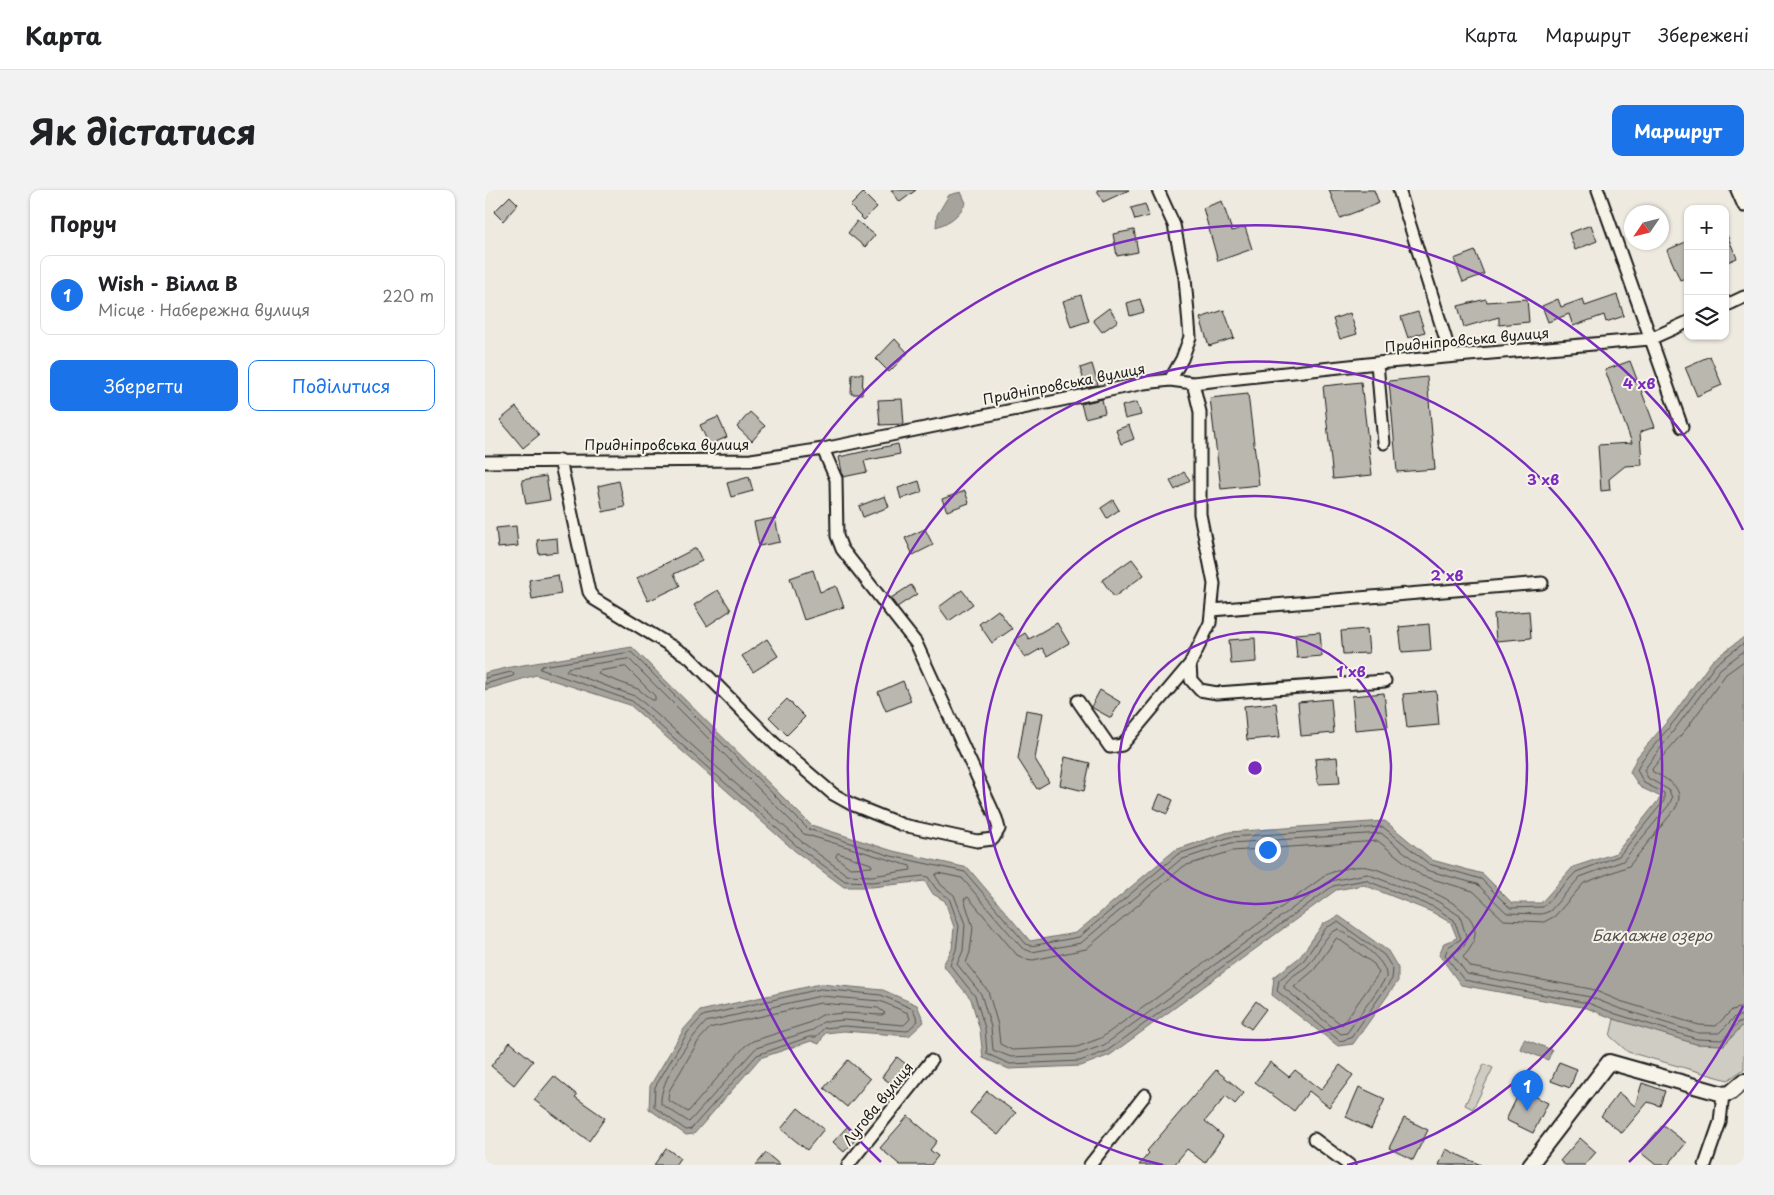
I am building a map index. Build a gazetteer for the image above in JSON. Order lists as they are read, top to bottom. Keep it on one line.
{"streets":{"street":["Придніпровська вулиця","Лугова вулиця"]},"water":["Баклажне озеро"],"north":"bottom left","page":{"header":"Карта","nav":["Карта","Маршрут","Збережені"],"title":"Як дістатися","buttons":["Маршрут",["Зберегти","Поділитися"]],"heading":"Поруч","map_buttons":["+","−"],"list":[{"mark":"1","name":"Wish - Вілла B","note":"Місце · Набережна вулиця","value":"220 m"}],"pins":"1"},"rings":["4 хв","3 хв","2 хв","1 хв"]}
